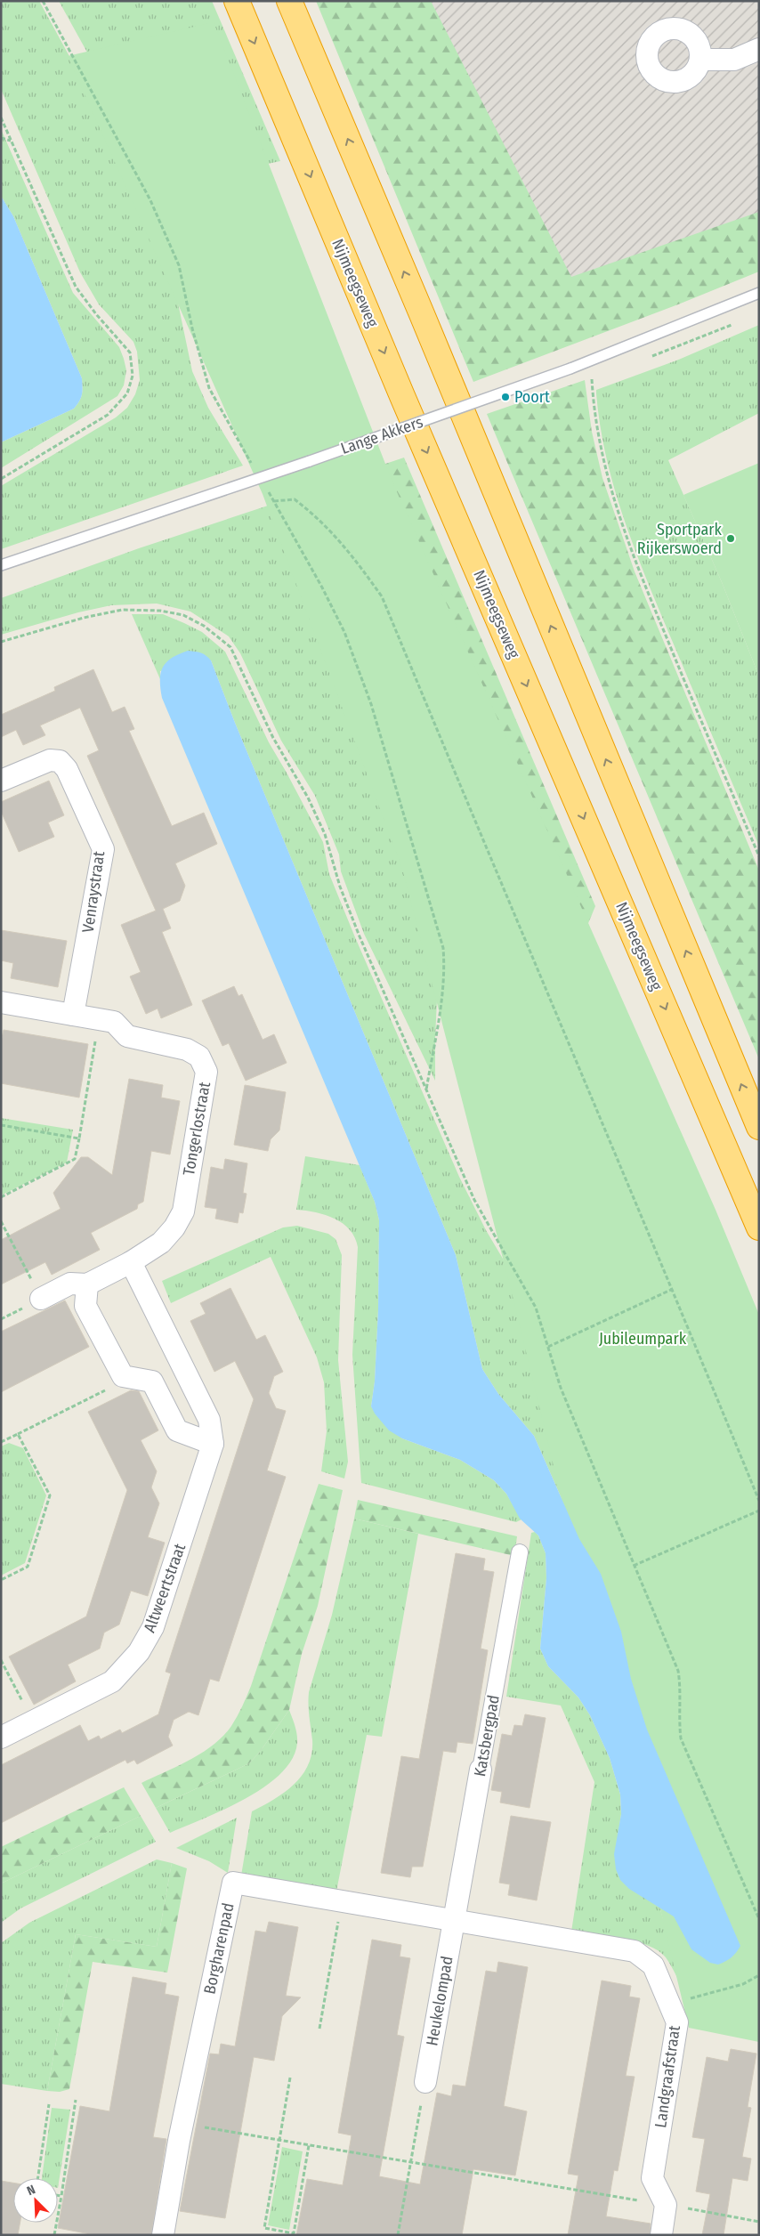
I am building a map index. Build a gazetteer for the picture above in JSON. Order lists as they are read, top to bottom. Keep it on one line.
{"streets":{"highway":["Nijmeegseweg"],"street":["Venraystraat","Tongerlostraat","Altweertstraat","Katsbergpad","Borgharenpad","Heukelompad","Landgraafstraat"],"lane":["Lange Akkers"]},"crossings":[["Venraystraat","Tongerlostraat"],["Tongerlostraat","Altweertstraat"],["Katsbergpad","Borgharenpad"],["Katsbergpad","Heukelompad"],["Katsbergpad","Landgraafstraat"],["Borgharenpad","Heukelompad"],["Borgharenpad","Landgraafstraat"],["Heukelompad","Landgraafstraat"]],"parks":["Jubileumpark"],"places":["Poort","Sportpark Rijkerswoerd"],"north":"top left"}
